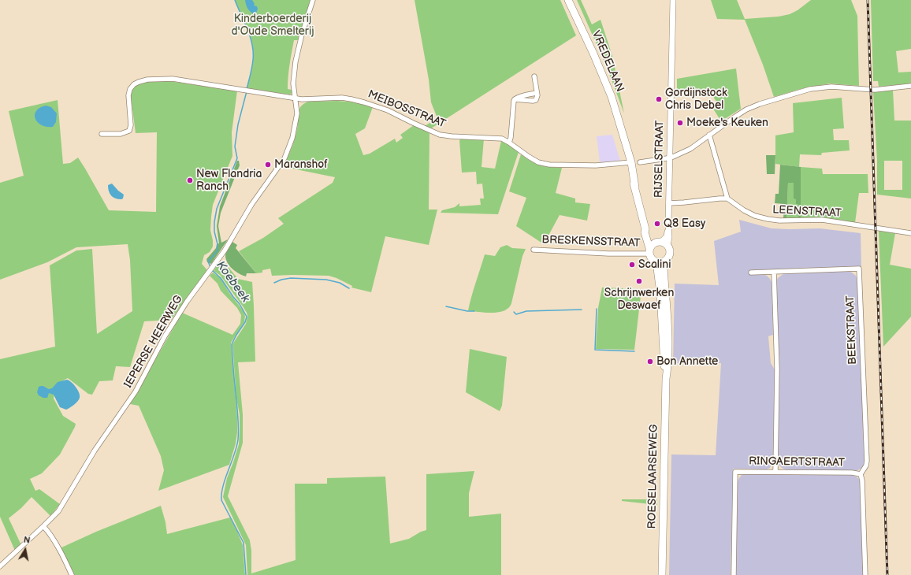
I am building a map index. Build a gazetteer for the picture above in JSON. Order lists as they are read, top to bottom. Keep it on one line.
{"streets":{"main road":["VREDELAAN","ROESELAARSEWEG"],"street":["MEIBOSSTRAAT","RIJSELSTRAAT","LEENSTRAAT","BRESKENSSTRAAT","BEEKSTRAAT","IEPERSE HEERWEG","RINGAERTSTRAAT"]},"crossings":[["VREDELAAN","MEIBOSSTRAAT"],["VREDELAAN","RIJSELSTRAAT"],["VREDELAAN","BRESKENSSTRAAT"],["VREDELAAN","ROESELAARSEWEG"],["MEIBOSSTRAAT","IEPERSE HEERWEG"],["RIJSELSTRAAT","BRESKENSSTRAAT"],["RIJSELSTRAAT","ROESELAARSEWEG"],["BRESKENSSTRAAT","ROESELAARSEWEG"],["BEEKSTRAAT","RINGAERTSTRAAT"]],"water":["Koebeek"],"parks":["Kinderboerderij d'Oude Smelterij"],"places":["Gordijnstock Chris Debel","Moeke's Keuken","Maranshof","New Flandria Ranch","Q8 Easy","Scalini","Schrijnwerken Deswaef","Bon Annette"],"north":"top"}
